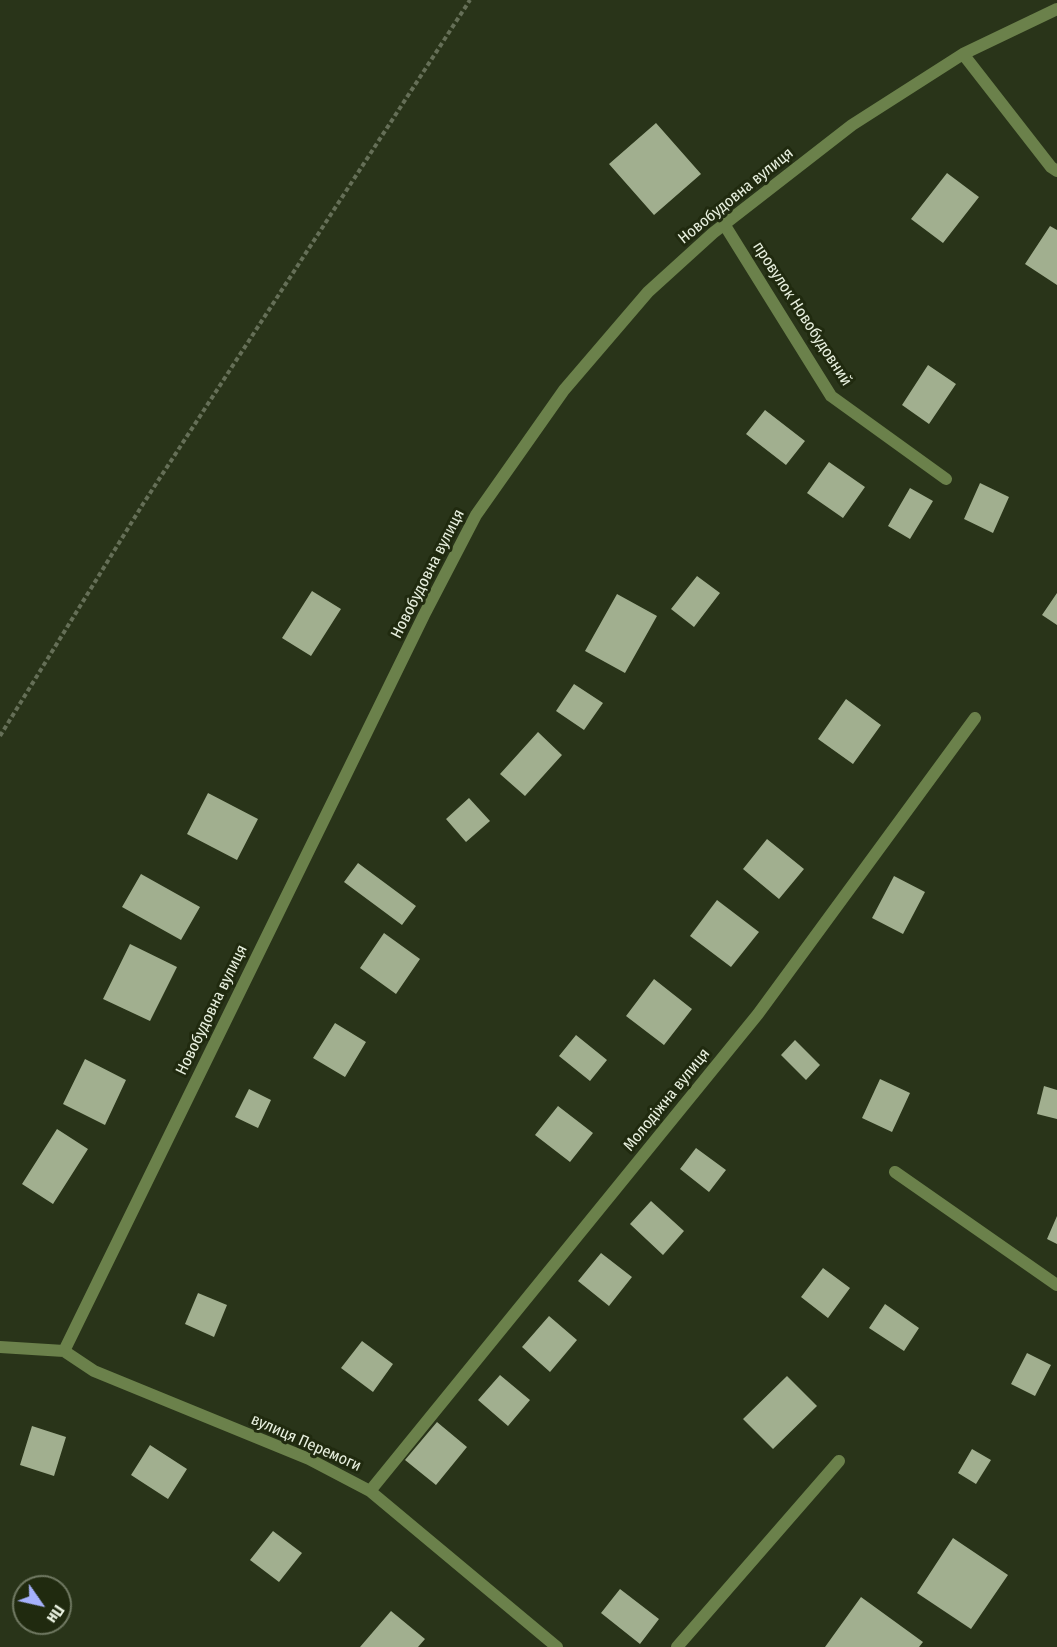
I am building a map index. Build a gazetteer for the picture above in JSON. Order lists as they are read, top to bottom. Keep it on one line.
{"streets":{"street":["Новобудовна вулиця","провулок Новобудовний","Молодіжна вулиця","вулиця Перемоги"]},"crossings":[["Новобудовна вулиця","провулок Новобудовний"],["Новобудовна вулиця","вулиця Перемоги"],["Молодіжна вулиця","вулиця Перемоги"]],"north":"bottom right"}
